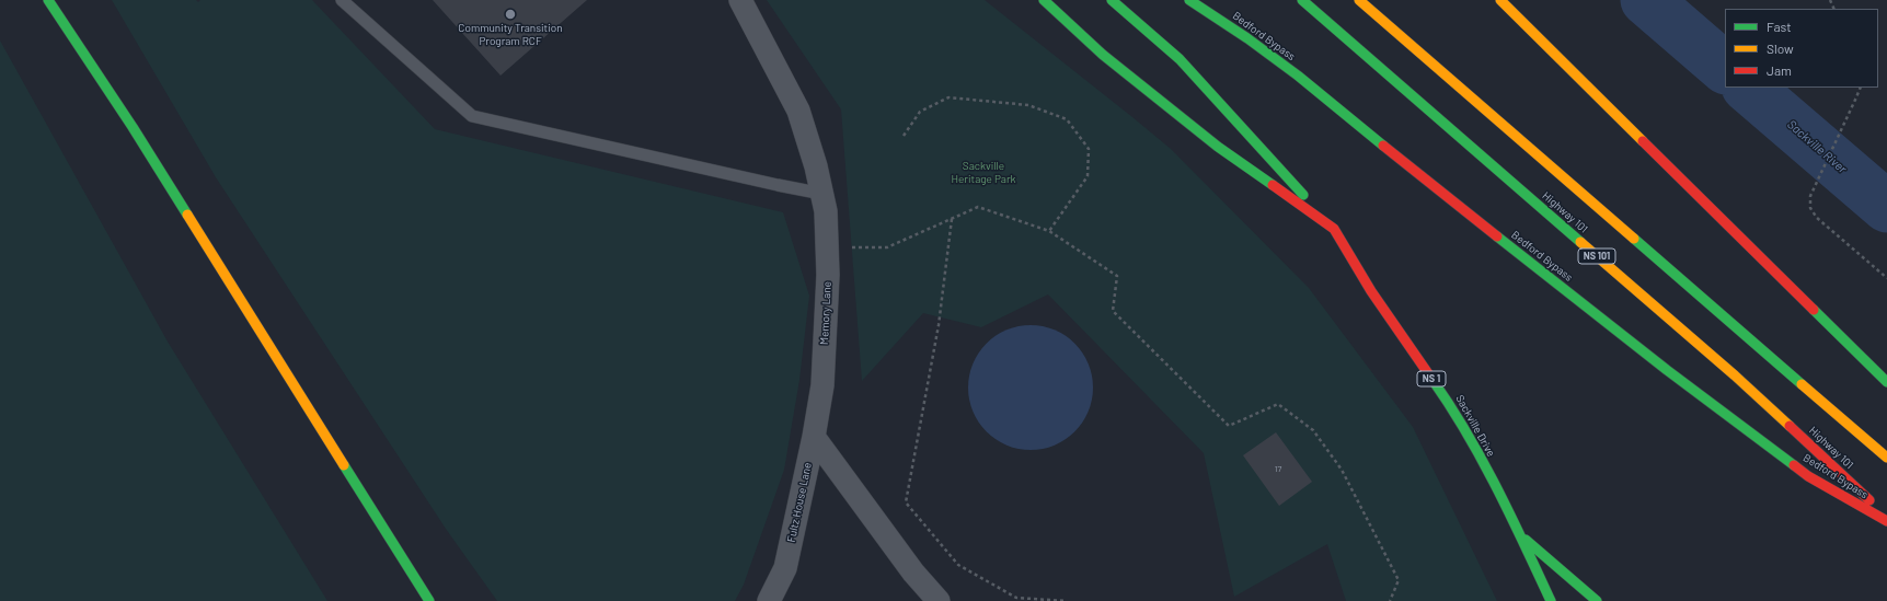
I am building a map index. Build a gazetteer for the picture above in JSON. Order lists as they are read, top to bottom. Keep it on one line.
{"streets":{"main road":["Bedford Bypass","Highway 101","NS 101","NS 1","Sackville Drive"],"street":["Memory Lane","Fultz House Lane"]},"crossings":[["Memory Lane","Fultz House Lane"]],"water":["Sackville River"],"parks":["Sackville Heritage Park"],"places":["Community Transition Program RCF"],"house_numbers":["17"],"legend":["Fast","Slow","Jam"]}
